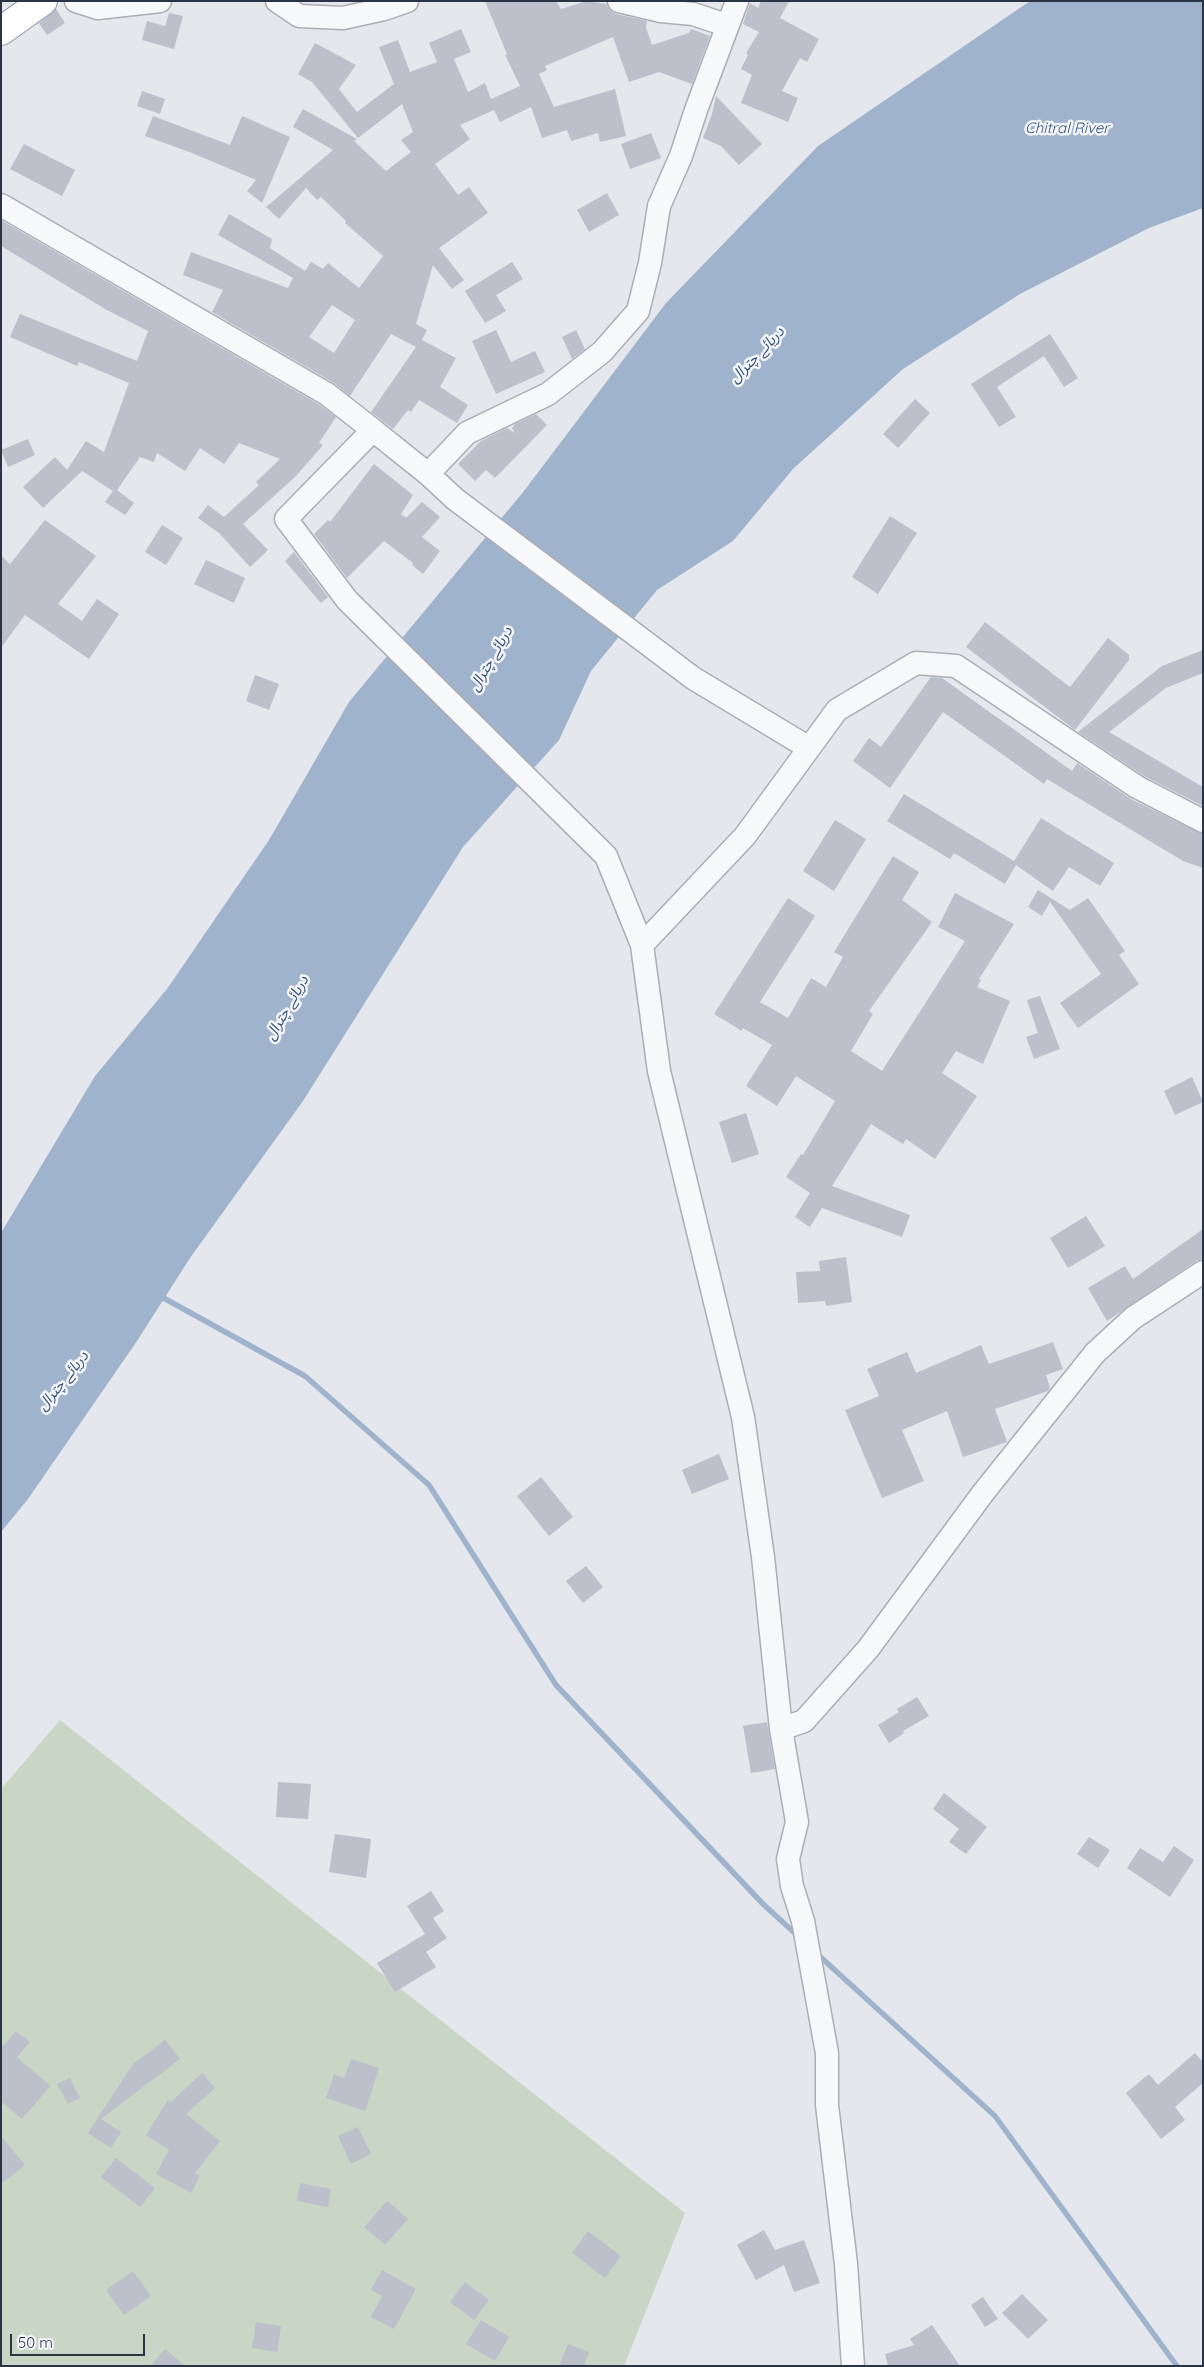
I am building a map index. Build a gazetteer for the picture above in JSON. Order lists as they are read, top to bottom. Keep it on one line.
{"water":["Chitral River","دریائے چترال"],"scale_bar":"50 m"}
